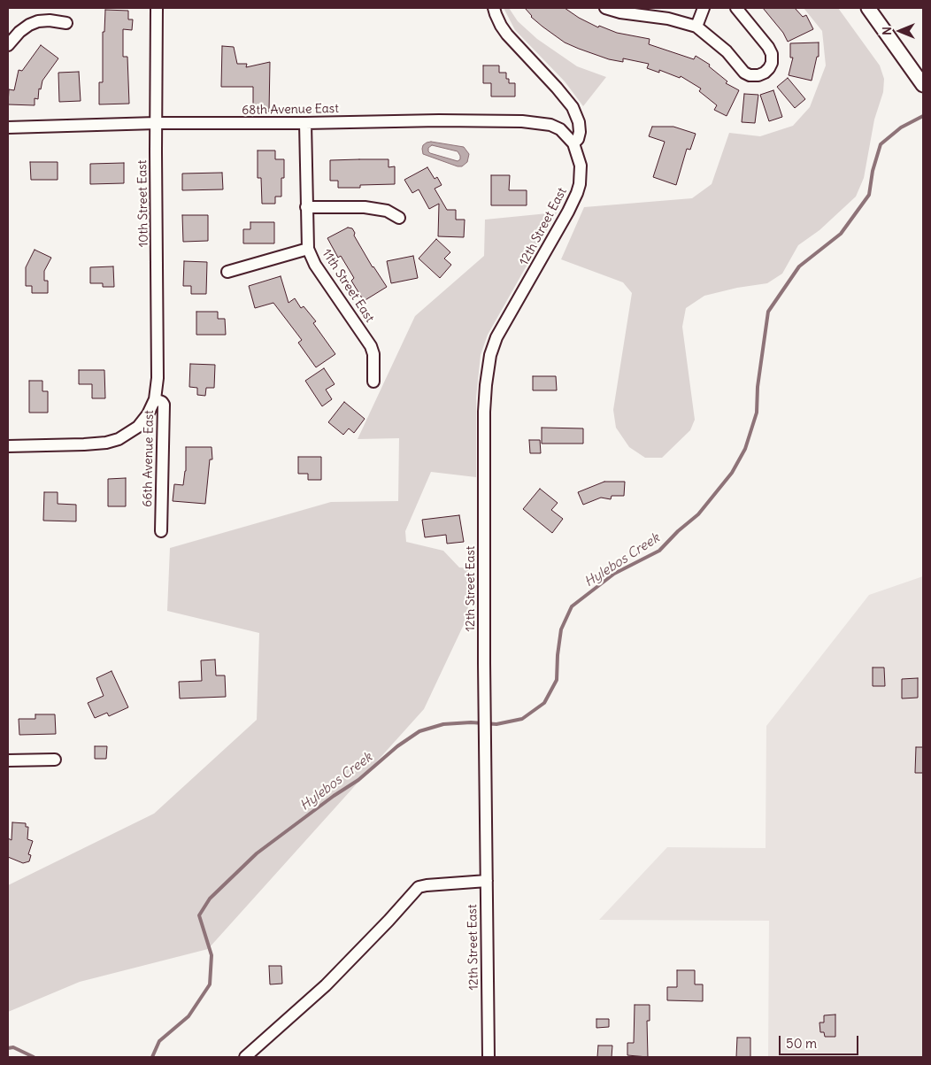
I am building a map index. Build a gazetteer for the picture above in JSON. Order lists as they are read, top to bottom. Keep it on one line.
{"streets":{"street":["68th Avenue East","10th Street East","12th Street East","11th Street East","66th Avenue East"]},"crossings":[["68th Avenue East","10th Street East"],["68th Avenue East","12th Street East"],["68th Avenue East","11th Street East"],["10th Street East","66th Avenue East"]],"water":["Hylebos Creek"],"scale_bar":"50 m","north":"left"}
